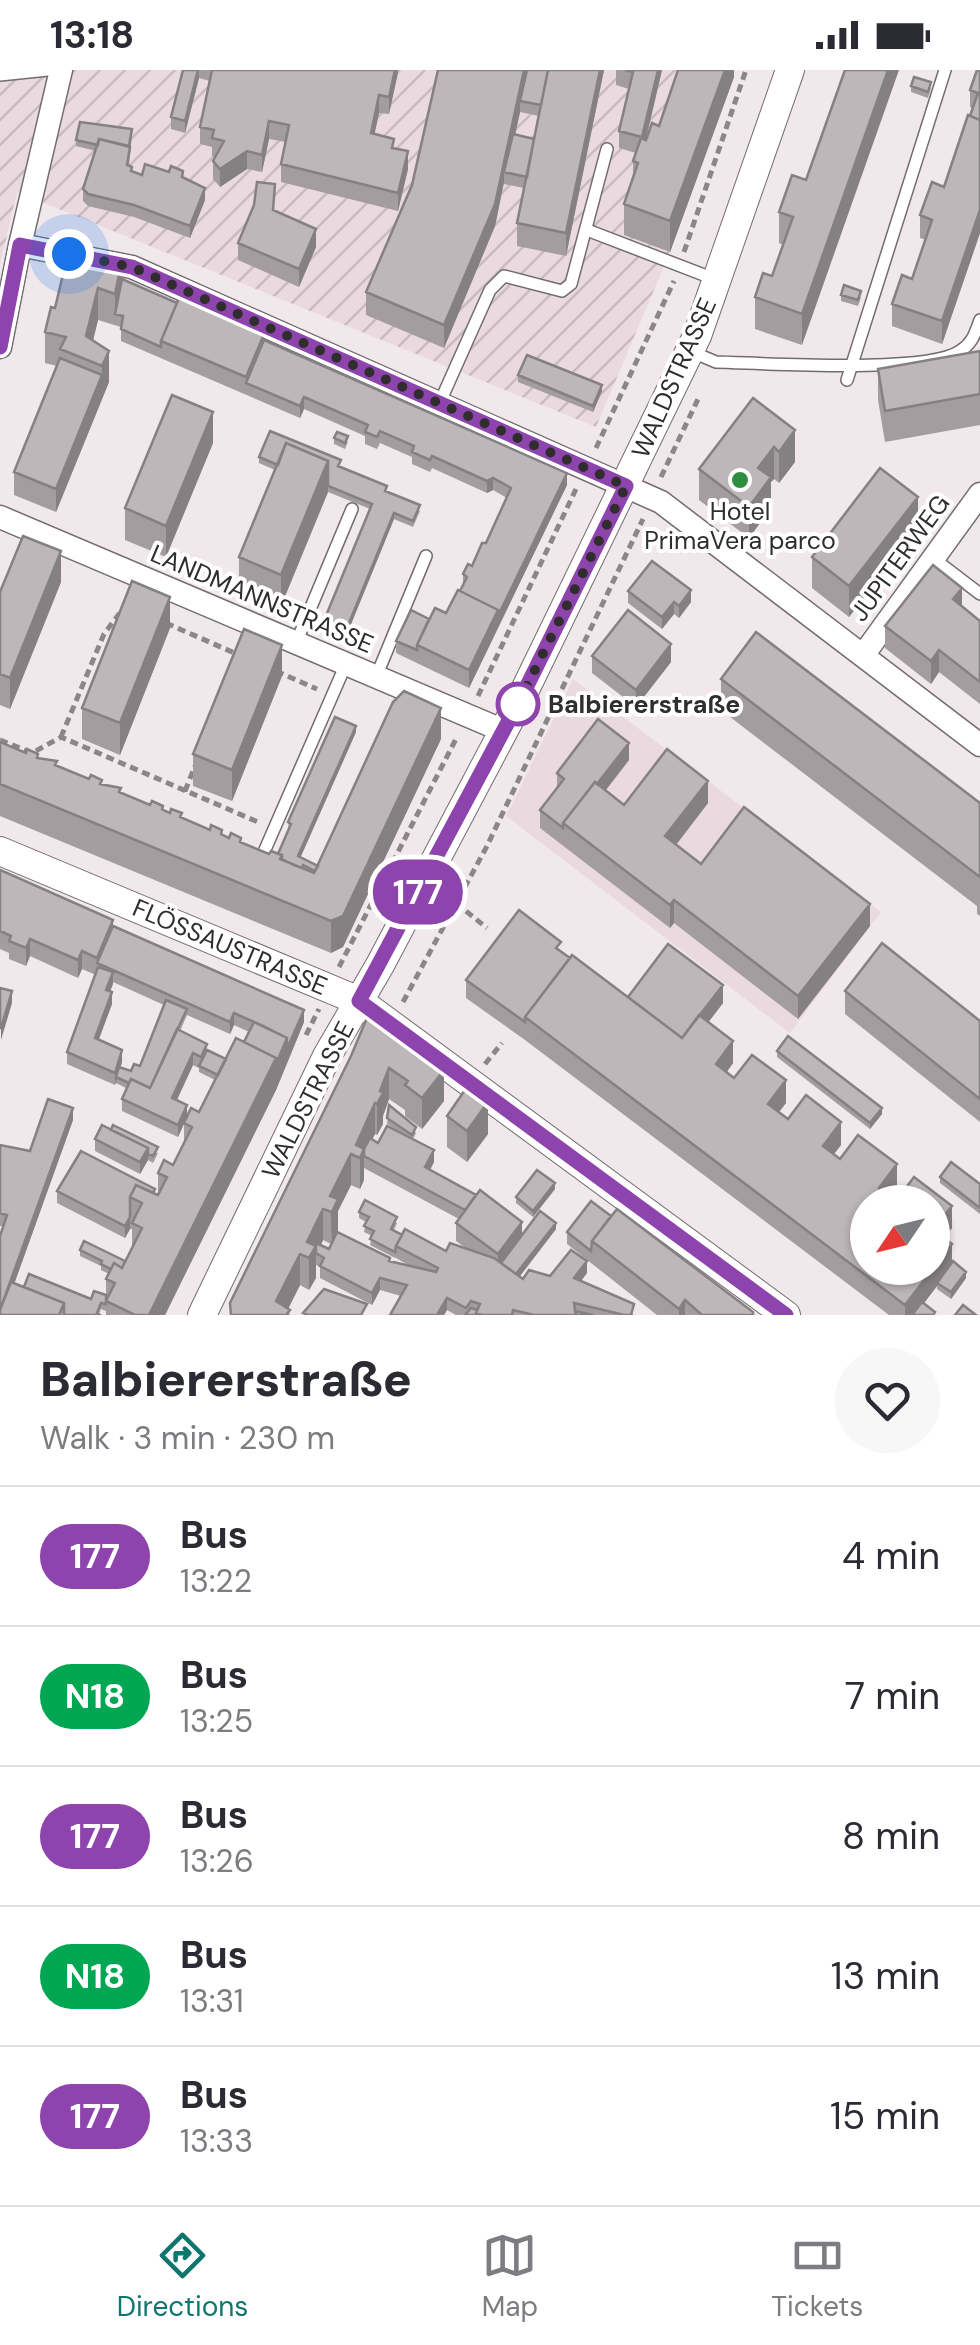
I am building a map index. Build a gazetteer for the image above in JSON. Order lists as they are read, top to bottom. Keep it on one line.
{"streets":{"street":["WALDSTRASSE","JUPITERWEG","LANDMANNSTRASSE","FLÖSSAUSTRASSE"]},"crossings":[["WALDSTRASSE","LANDMANNSTRASSE"],["WALDSTRASSE","FLÖSSAUSTRASSE"]],"places":["Hotel PrimaVera parco","Balbiererstraße"],"lines":["bus line 177"],"north":"bottom left","page":{"status":"13:18","on_map":"177","heading":["Balbiererstraße","Walk · 3 min · 230 m"],"list":[{"mark":"177","name":"Bus","note":"13:22","value":"4 min"},{"mark":"N18","name":"Bus","note":"13:25","value":"7 min"},{"mark":"177","name":"Bus","note":"13:26","value":"8 min"},{"mark":"N18","name":"Bus","note":"13:31","value":"13 min"},{"mark":"177","name":"Bus","note":"13:33","value":"15 min"}],"tabs":["Directions","Map","Tickets"]}}
